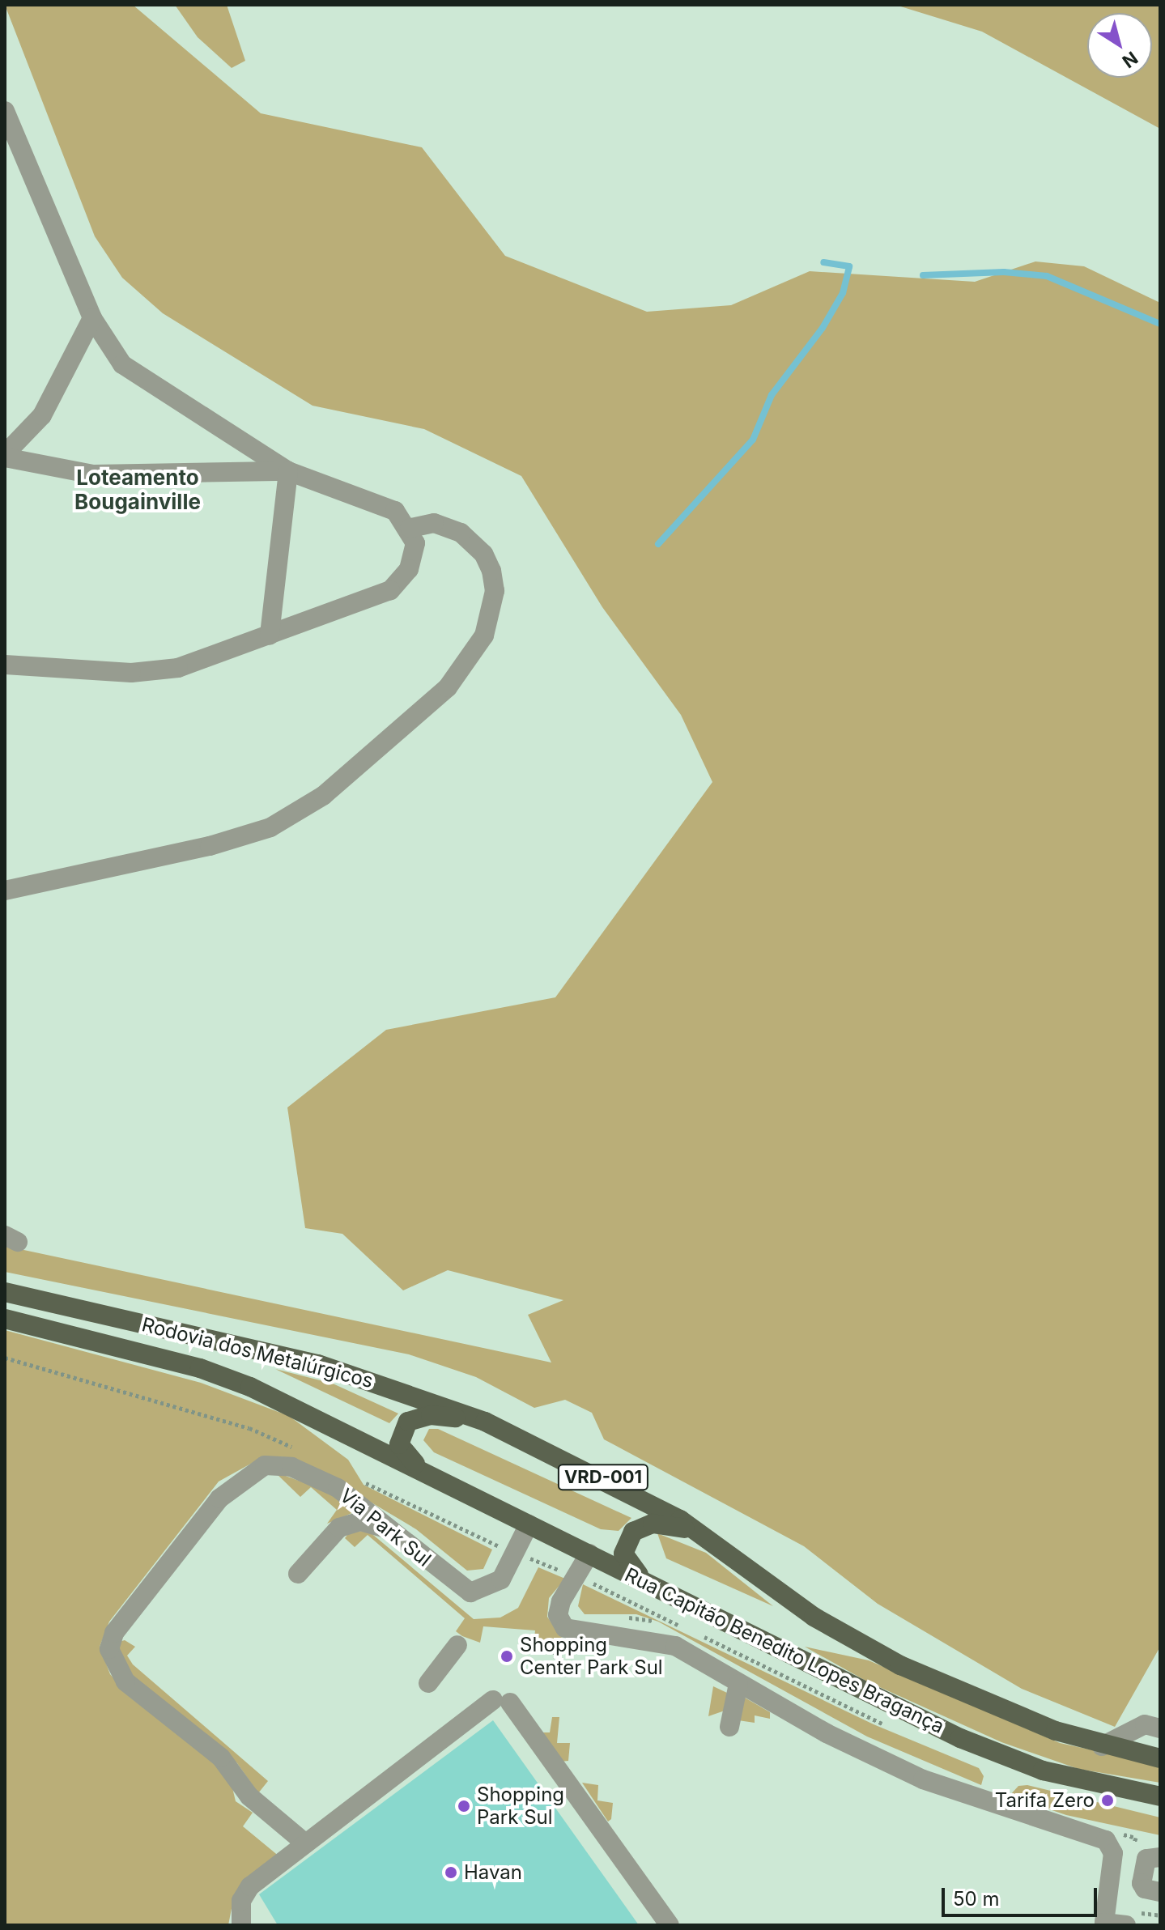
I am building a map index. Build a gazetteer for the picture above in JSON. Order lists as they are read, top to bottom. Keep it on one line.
{"streets":{"main road":["Rodovia dos Metalúrgicos","VRD-001","Rua Capitão Benedito Lopes Bragança"],"street":["Via Park Sul"]},"crossings":[["Rodovia dos Metalúrgicos","Rua Capitão Benedito Lopes Bragança"]],"districts":["Loteamento Bougainville"],"places":["Shopping Center Park Sul","Tarifa Zero","Shopping Park Sul","Havan"],"scale_bar":"50 m","north":"bottom right"}
